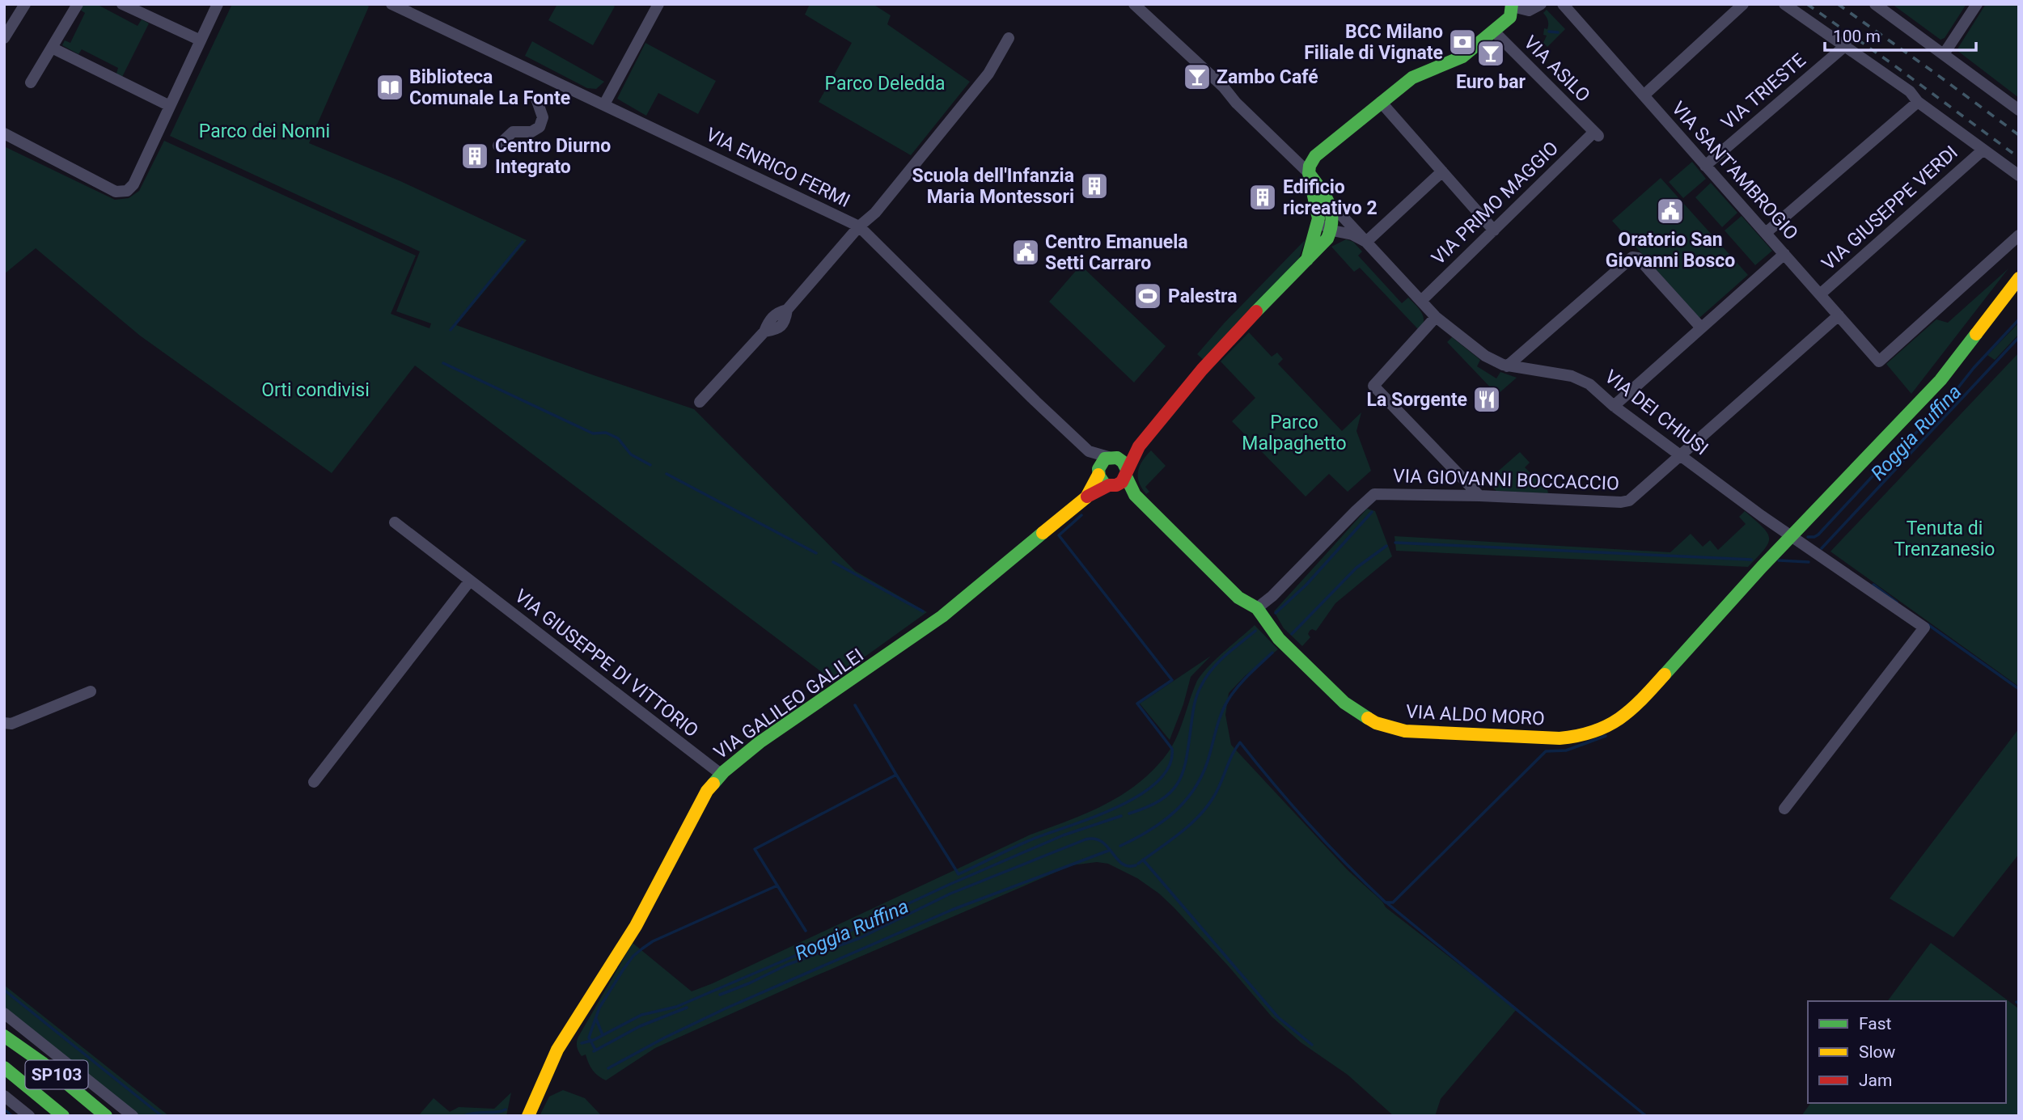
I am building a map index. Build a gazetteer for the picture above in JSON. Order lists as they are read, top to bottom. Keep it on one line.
{"streets":{"main road":["VIA GALILEO GALILEI","VIA ALDO MORO","SP103"],"street":["VIA ASILO","VIA TRIESTE","VIA ENRICO FERMI","VIA SANT'AMBROGIO","VIA PRIMO MAGGIO","VIA GIUSEPPE VERDI","VIA DEI CHIUSI","VIA GIOVANNI BOCCACCIO","VIA GIUSEPPE DI VITTORIO"]},"crossings":[["VIA ASILO","VIA PRIMO MAGGIO"],["VIA TRIESTE","VIA SANT'AMBROGIO"],["VIA SANT'AMBROGIO","VIA GIUSEPPE VERDI"],["VIA SANT'AMBROGIO","VIA GIOVANNI BOCCACCIO"],["VIA PRIMO MAGGIO","VIA DEI CHIUSI"],["VIA DEI CHIUSI","VIA GIOVANNI BOCCACCIO"],["VIA DEI CHIUSI","VIA ALDO MORO"],["VIA GIOVANNI BOCCACCIO","VIA ALDO MORO"],["VIA GIUSEPPE DI VITTORIO","VIA GALILEO GALILEI"],["VIA GALILEO GALILEI","VIA ALDO MORO"]],"water":["Roggia Ruffina"],"parks":["Parco Deledda","Parco dei Nonni","Orti condivisi","Parco Malpaghetto","Tenuta di Trenzanesio"],"places":{"bank":["BCC Milano Filiale di Vignate"],"bar":["Euro bar","Zambo Café"],"library":["Biblioteca Comunale La Fonte"],"building":["Centro Diurno Integrato","Scuola dell'Infanzia Maria Montessori","Edificio ricreativo 2"],"public building":["Oratorio San Giovanni Bosco","Centro Emanuela Setti Carraro"],"sports":["Palestra"],"restaurant":["La Sorgente"]},"legend":["Fast","Slow","Jam"],"scale_bar":"100 m"}
